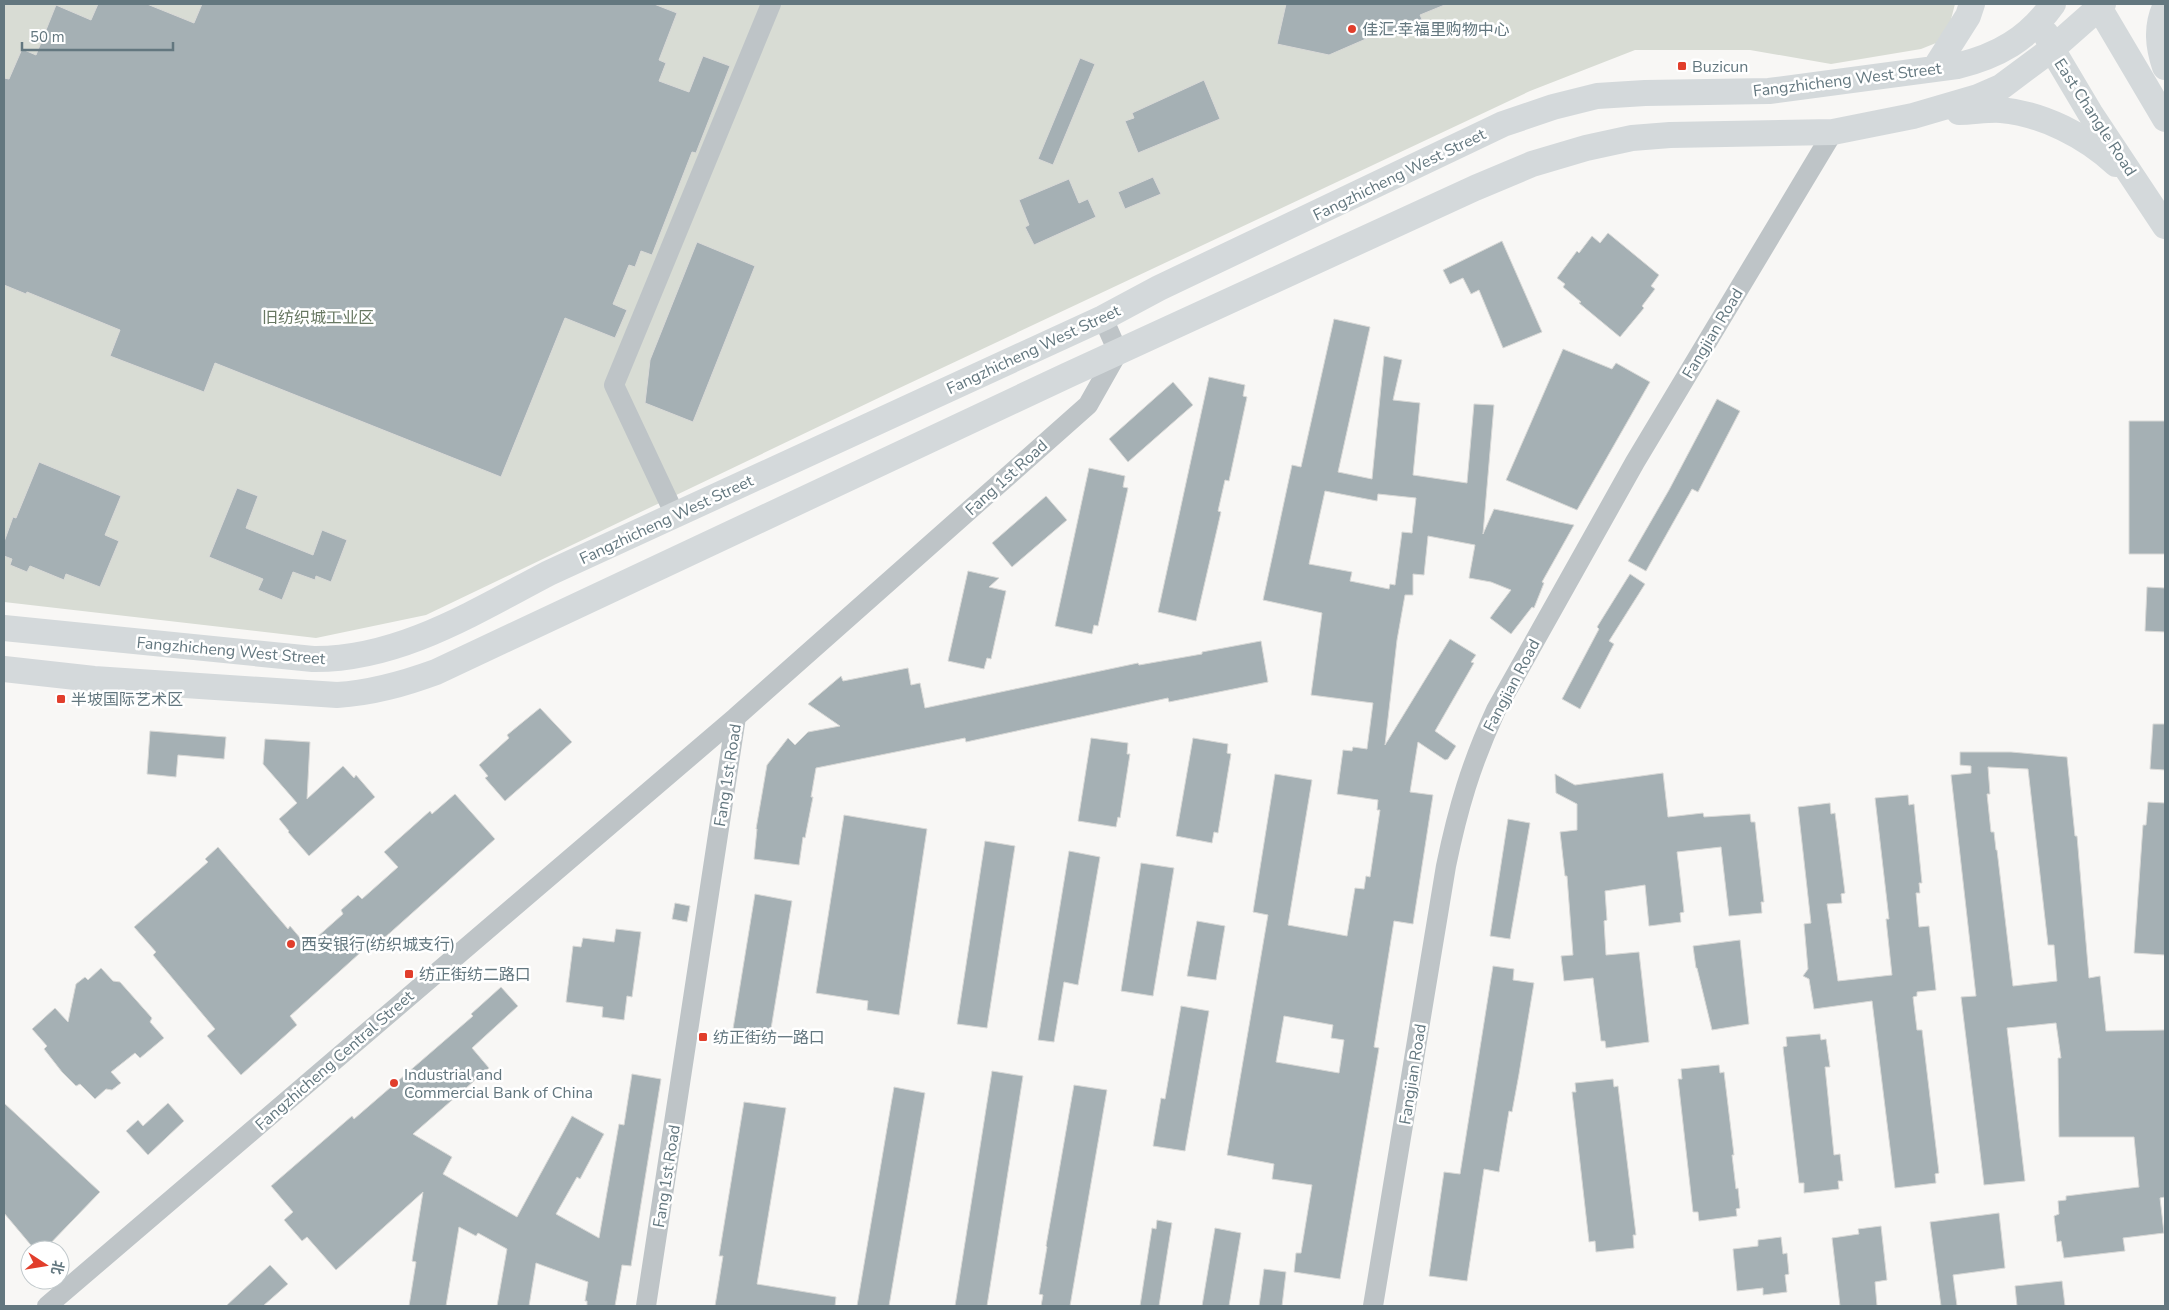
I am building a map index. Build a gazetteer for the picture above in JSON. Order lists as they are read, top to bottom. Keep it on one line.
{"streets":{"main road":["Fangzhicheng West Street","East Changle Road"],"street":["Fangjian Road","Fang 1st Road","Fangzhicheng Central Street"]},"crossings":[["Fangzhicheng West Street","East Changle Road"],["Fang 1st Road","Fangzhicheng Central Street"]],"parks":["旧纺织城工业区"],"places":{"other":["佳汇·幸福里购物中心","西安银行(纺织城支行)","Industrial and Commercial Bank of China"],"transit":["Buzicun","半坡国际艺术区","纺正街纺二路口","纺正街纺一路口"]},"scale_bar":"50 m","north":"right"}
